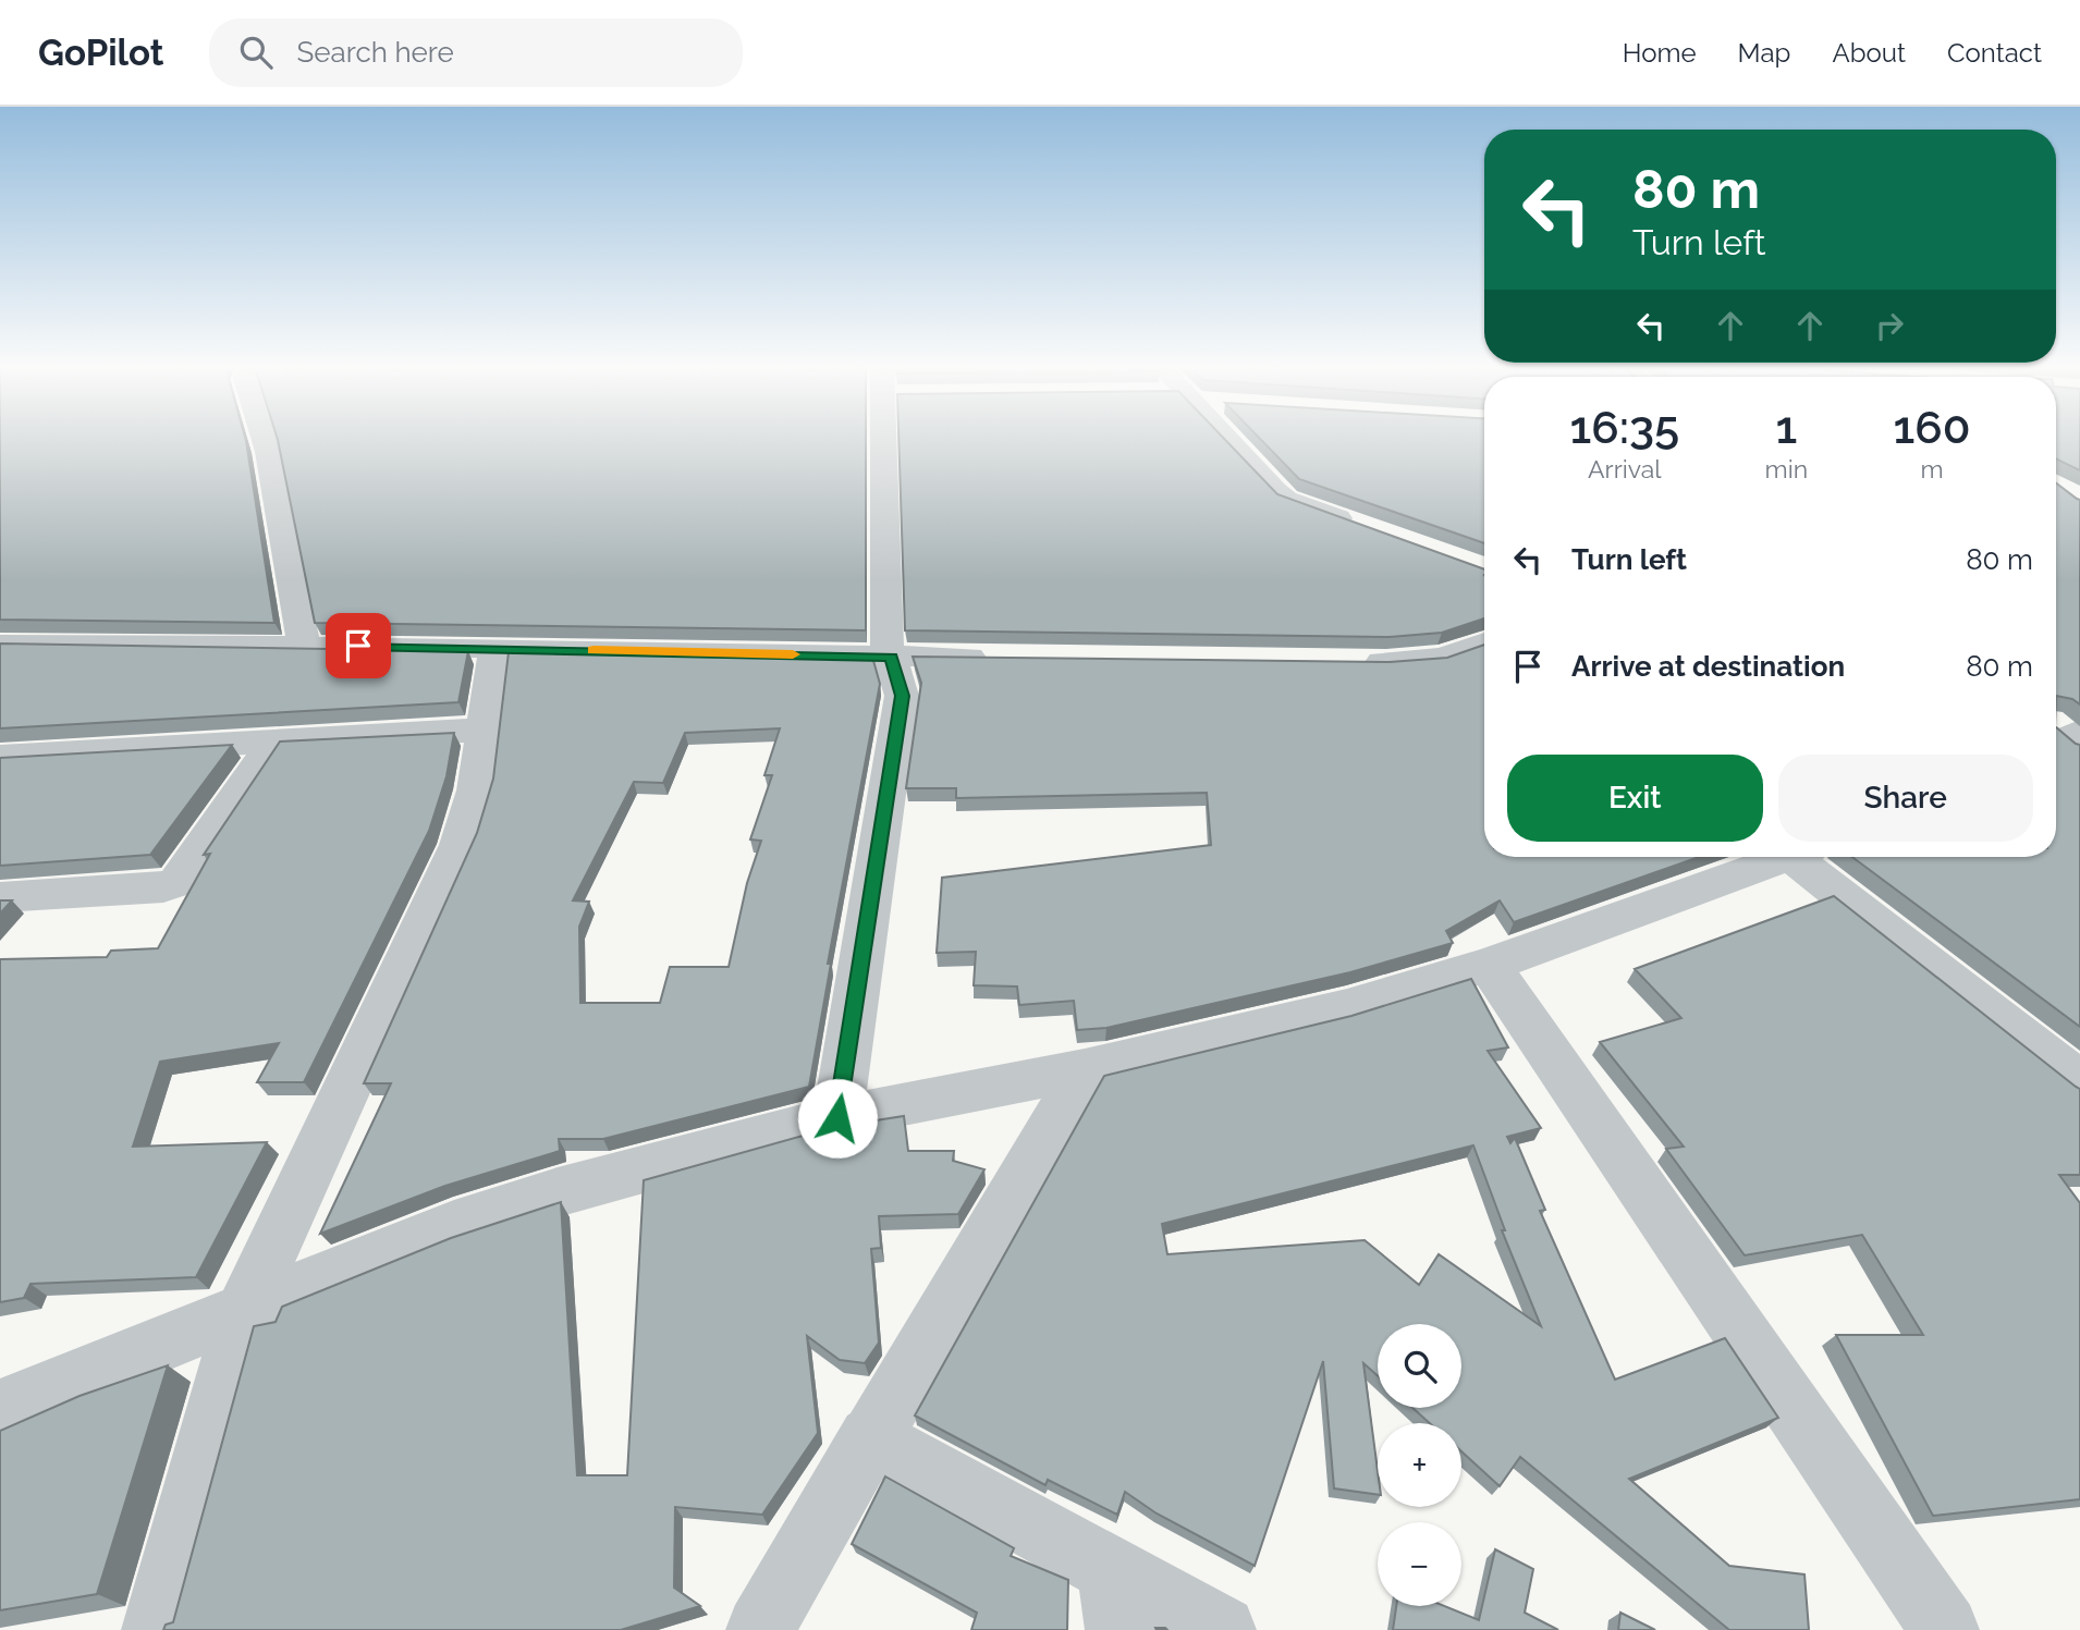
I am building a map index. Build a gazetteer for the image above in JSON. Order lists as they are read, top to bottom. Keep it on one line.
{"page":{"header":"GoPilot","search":"Search here","nav":["Home","Map","About","Contact"],"turn":["80 m","Turn left"],"eta":["16:35","Arrival","1","min","160","m"],"list":[{"name":"Turn left","value":"80 m"},{"name":"Arrive at destination","value":"80 m"}],"buttons":["Exit","Share"],"map_buttons":["+","−"]}}
